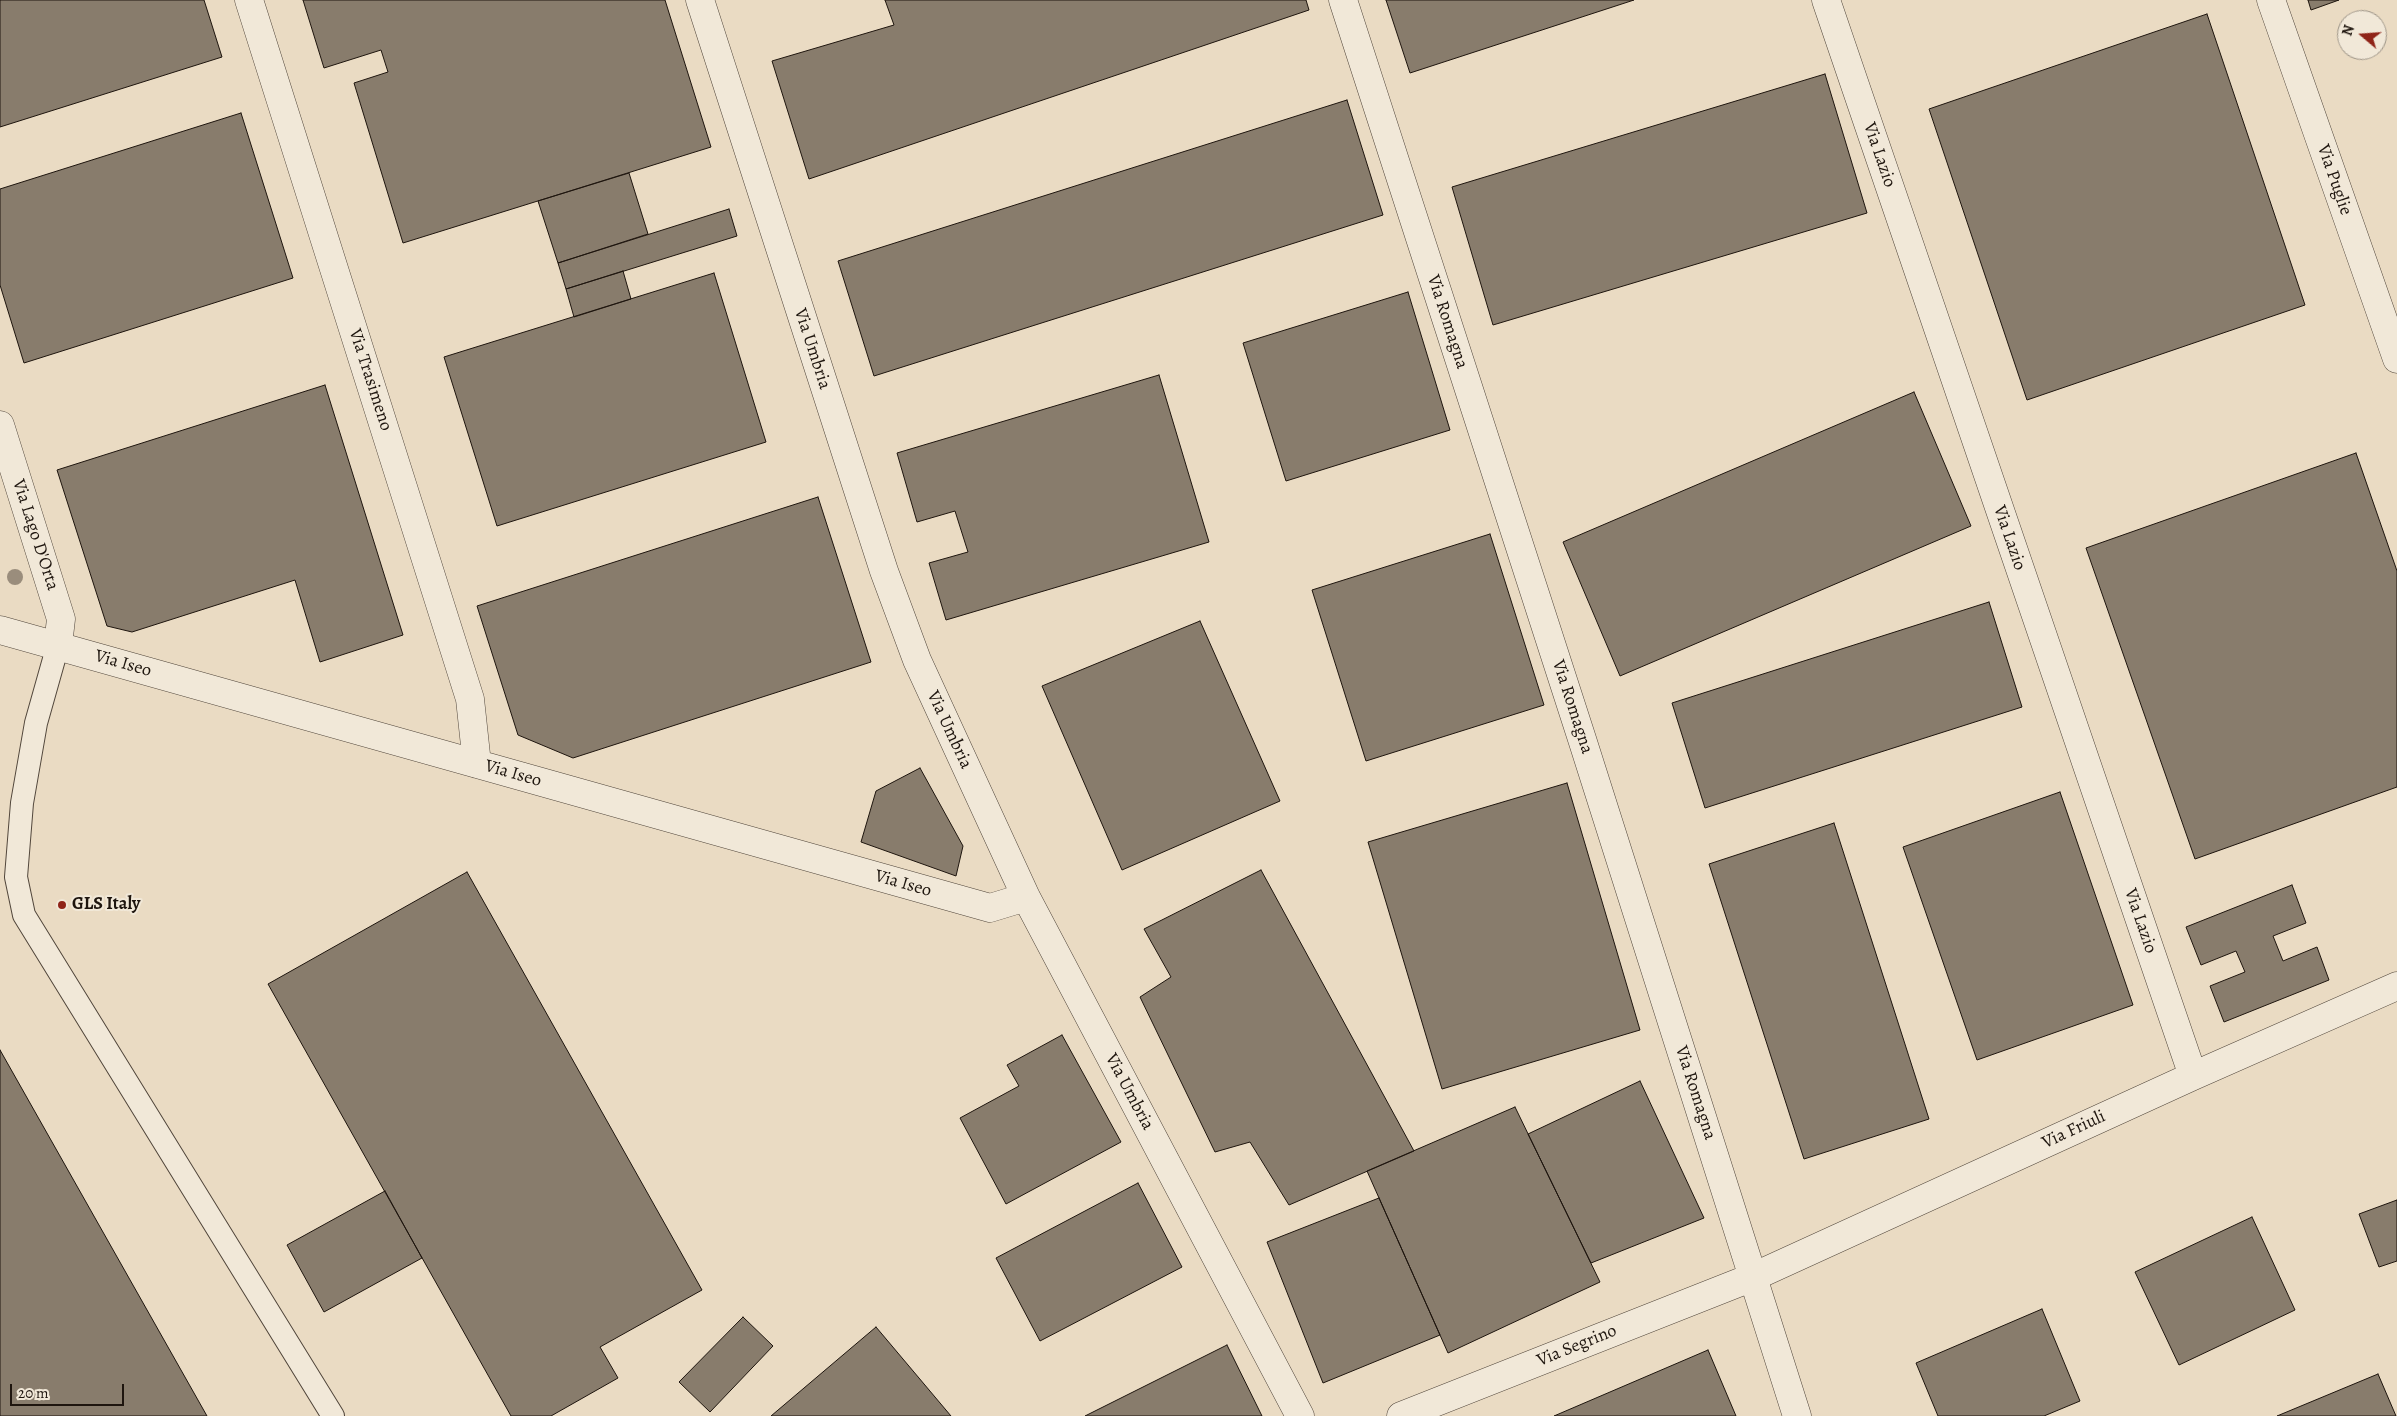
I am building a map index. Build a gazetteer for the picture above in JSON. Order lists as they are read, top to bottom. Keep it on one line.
{"streets":{"street":["Via Lazio","Via Puglie","Via Romagna","Via Umbria","Via Trasimeno","Via Lago D'Orta","Via Iseo","Via Friuli","Via Segrino"]},"crossings":[["Via Lazio","Via Friuli"],["Via Romagna","Via Friuli"],["Via Romagna","Via Segrino"],["Via Umbria","Via Iseo"],["Via Trasimeno","Via Iseo"],["Via Lago D'Orta","Via Iseo"],["Via Friuli","Via Segrino"]],"places":["GLS Italy"],"scale_bar":"20 m","north":"left"}
